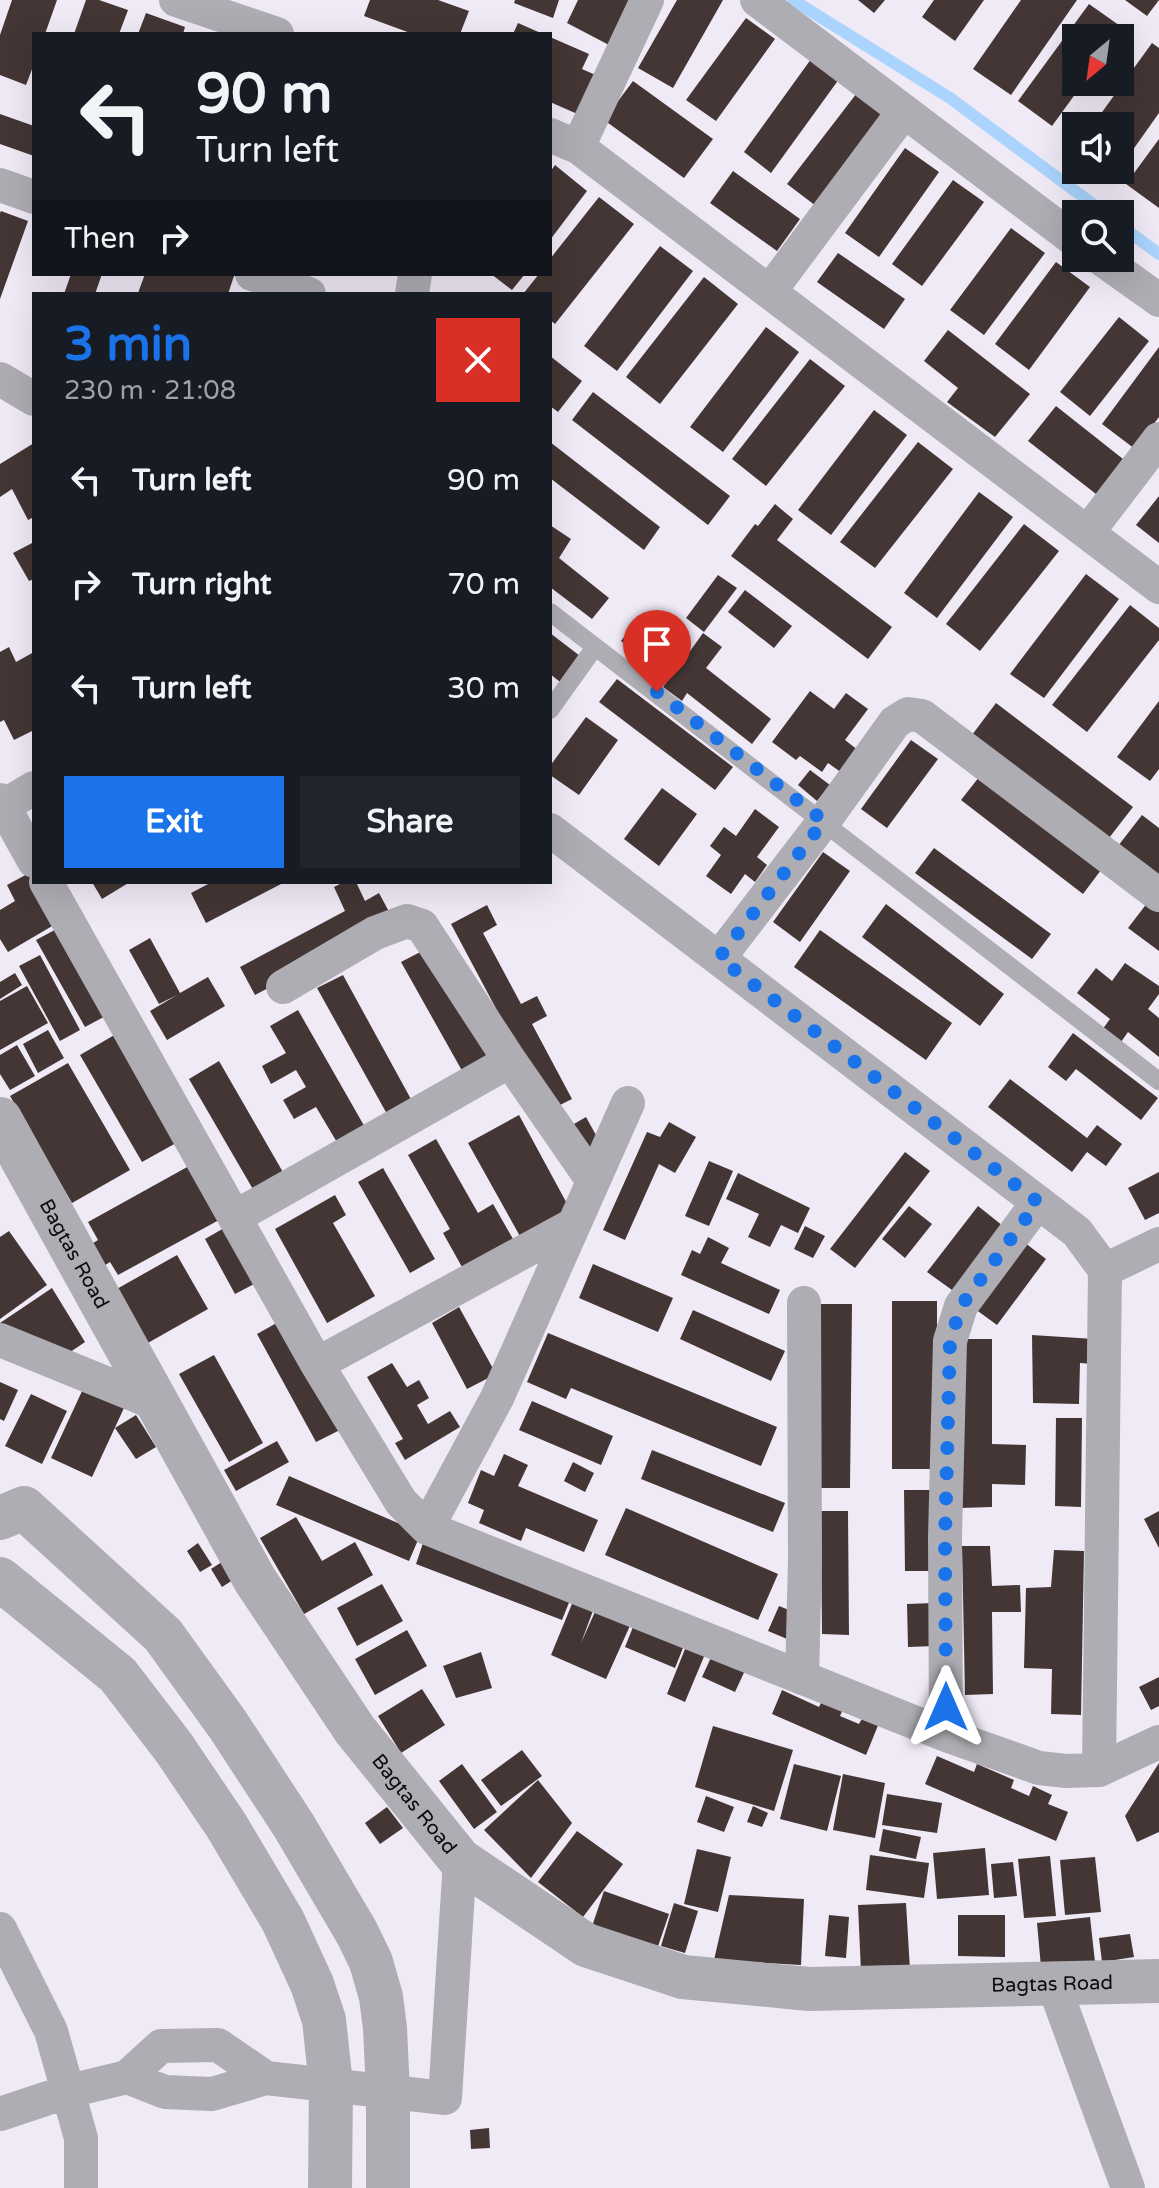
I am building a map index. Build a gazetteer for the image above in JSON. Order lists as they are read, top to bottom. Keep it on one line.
{"streets":{"street":["Bagtas Road"]},"north":"bottom left","page":{"turn":["90 m","Turn left"],"then":"Then","heading":["3 min","230 m · 21:08"],"list":[{"name":"Turn left","value":"90 m"},{"name":"Turn right","value":"70 m"},{"name":"Turn left","value":"30 m"}],"buttons":["Exit","Share"]}}
